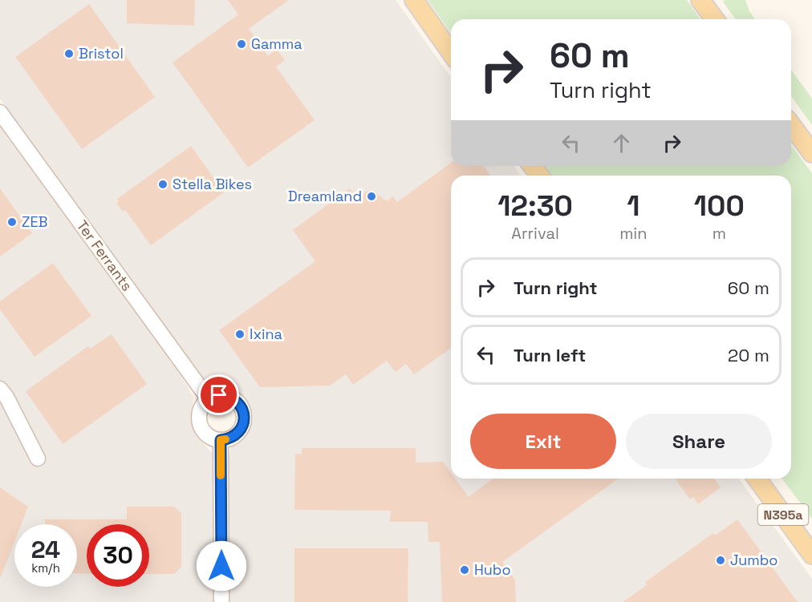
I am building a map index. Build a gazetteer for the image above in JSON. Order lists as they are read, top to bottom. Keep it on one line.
{"streets":{"main road":["N395a"],"street":["Ter Ferrants"]},"places":["Gamma","Bristol","Stella Bikes","Dreamland","ZEB","Ixina","Jumbo","Hubo"],"page":{"turn":["60 m","Turn right"],"eta":["12:30","Arrival","1","min","100","m"],"list":[{"name":"Turn right","value":"60 m"},{"name":"Turn left","value":"20 m"}],"buttons":["Exit","Share"],"speed":"24 km/h","limit":"30"}}
